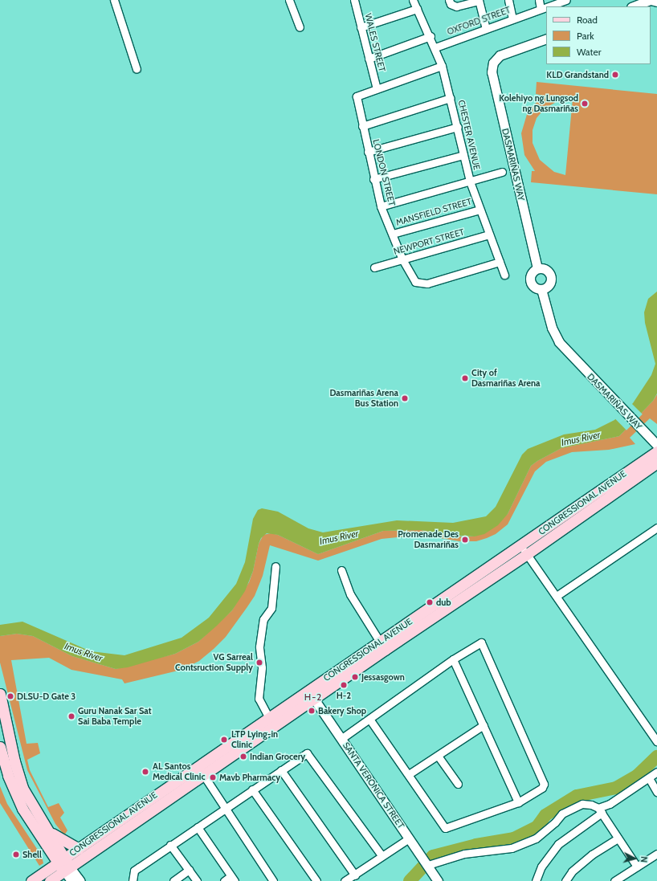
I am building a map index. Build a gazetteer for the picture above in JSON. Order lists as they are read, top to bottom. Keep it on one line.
{"streets":{"main road":["CONGRESSIONAL AVENUE"],"street":["OXFORD STREET","WALES STREET","CHESTER AVENUE","DASMARIÑAS WAY","LONDON STREET","MANSFIELD STREET","NEWPORT STREET","SANTA VERONICA STREET"]},"crossings":[["OXFORD STREET","CHESTER AVENUE"],["WALES STREET","LONDON STREET"],["CHESTER AVENUE","LONDON STREET"],["CHESTER AVENUE","MANSFIELD STREET"],["CHESTER AVENUE","NEWPORT STREET"],["DASMARIÑAS WAY","CONGRESSIONAL AVENUE"],["LONDON STREET","MANSFIELD STREET"],["LONDON STREET","NEWPORT STREET"],["CONGRESSIONAL AVENUE","SANTA VERONICA STREET"]],"districts":["H-2"],"water":["Imus River"],"places":["KLD Grandstand","Kolehiyo ng Lungsod ng Dasmariñas","City of Dasmariñas Arena","Dasmariñas Arena Bus Station","Promenade Des Dasmariñas","dub","VG Sarreal Contsruction Supply","Jessasgown","H-2","DLSU-D Gate 3","Bakery Shop","Guru Nanak Sar Sat Sai Baba Temple","LTP Lying-in Clinic","Indian Grocery","AL Santos Medical Clinic","Mavb Pharmacy","Shell"],"legend":["Road","Park","Water"],"north":"right"}
